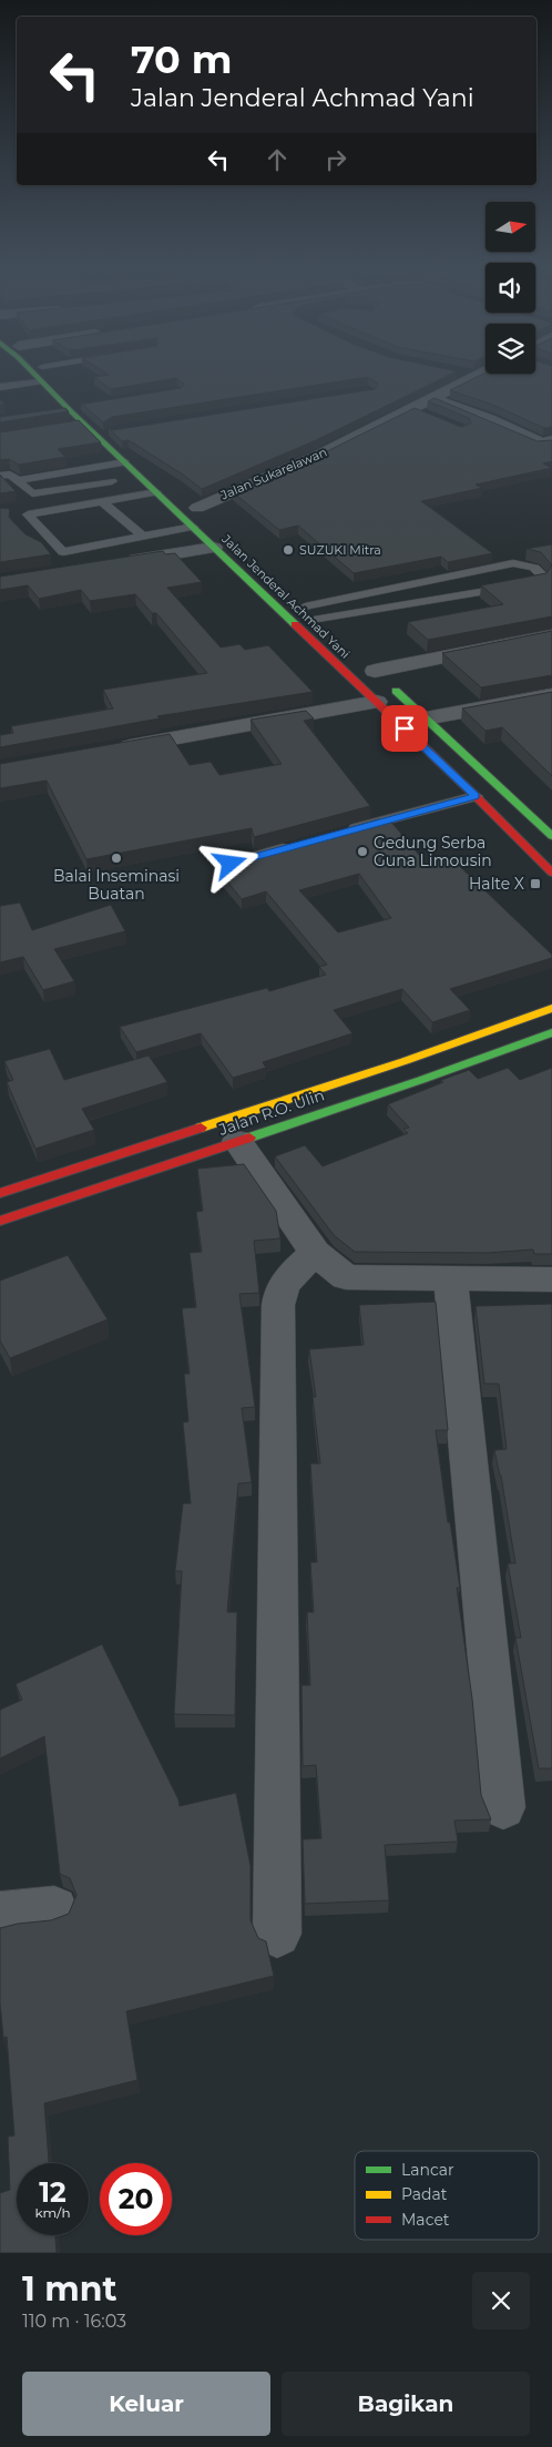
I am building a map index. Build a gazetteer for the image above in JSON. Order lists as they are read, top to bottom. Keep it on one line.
{"streets":{"main road":["Jalan Jenderal Achmad Yani","Jalan R.O. Ulin"],"street":["Jalan Sukarelawan"]},"places":{"other":["SUZUKI Mitra","Gedung Serba Guna Limousin","Balai Inseminasi Buatan"],"transit":["Halte X"]},"legend":["Lancar","Padat","Macet"],"north":"right","page":{"turn":["70 m","Jalan Jenderal Achmad Yani"],"speed":"12 km/h","limit":"20","heading":["1 mnt","110 m · 16:03"],"buttons":["Keluar","Bagikan"]}}
